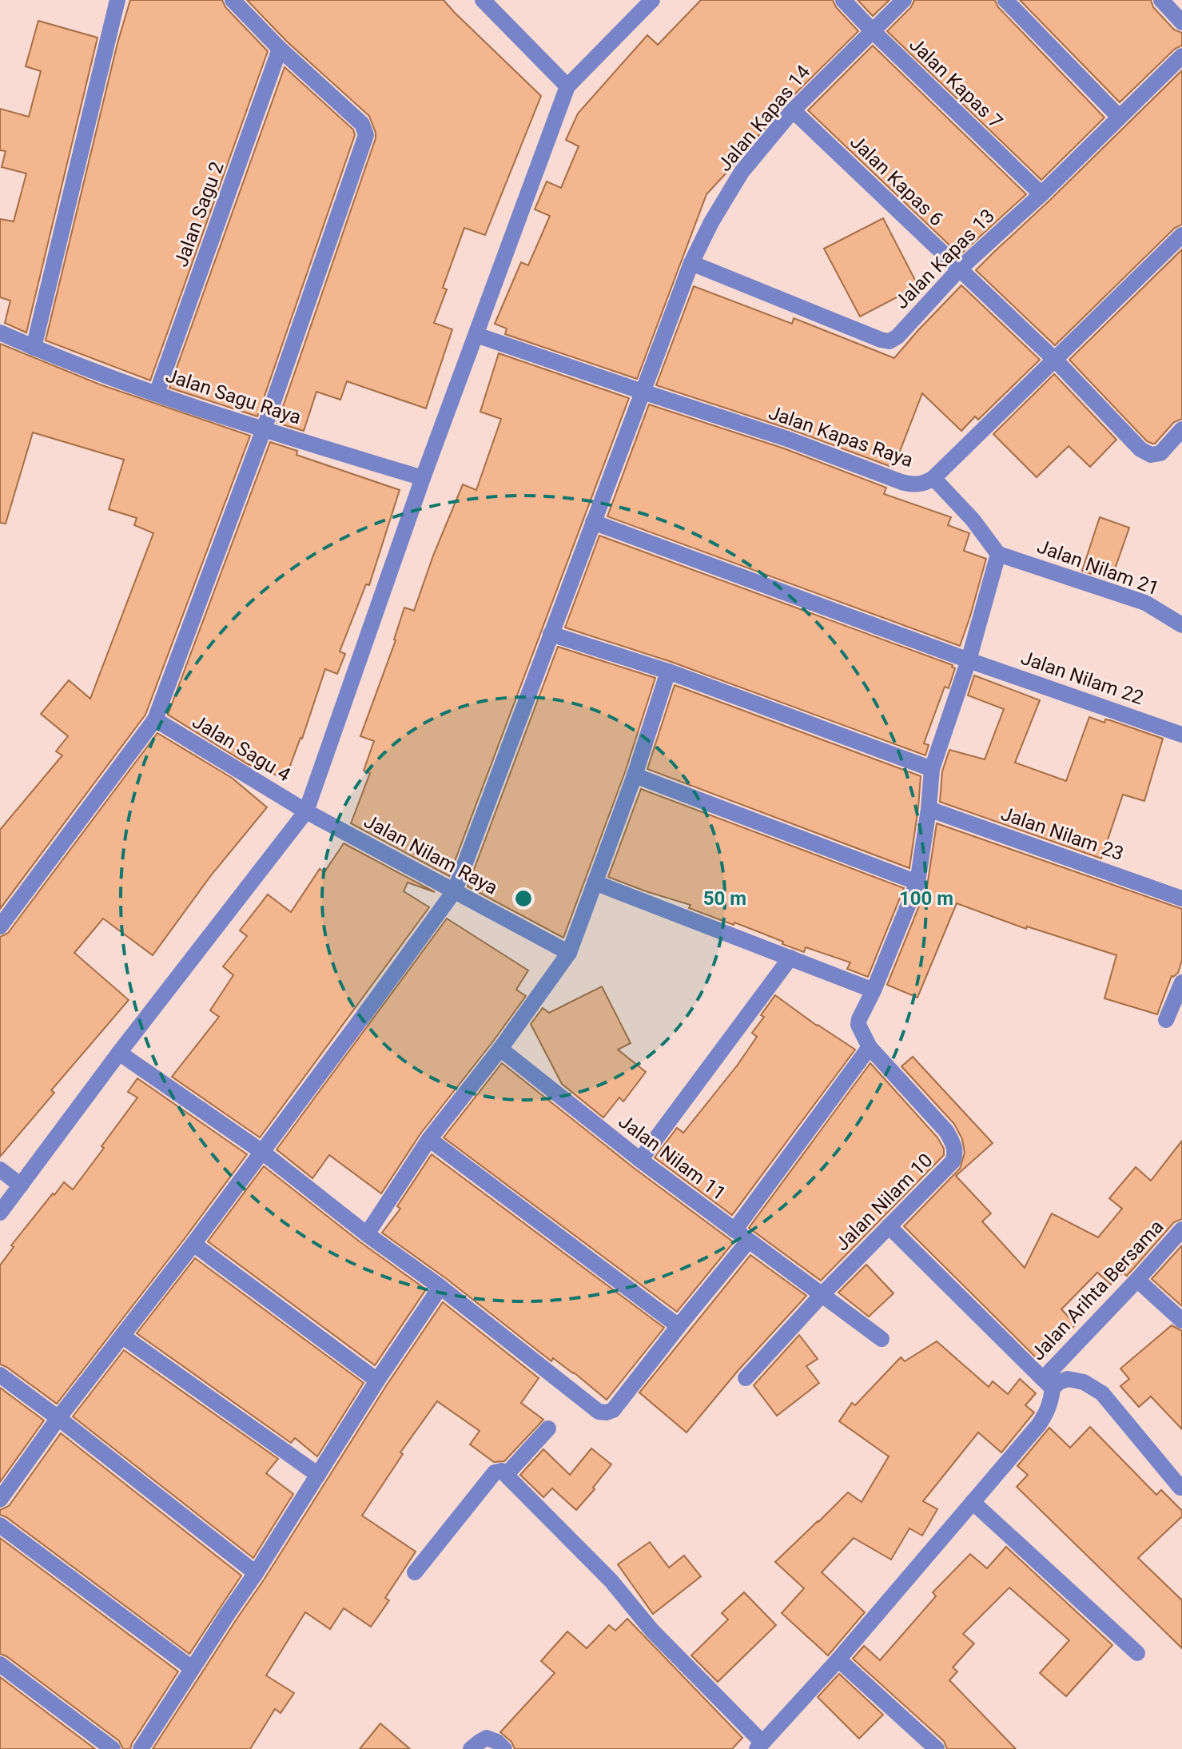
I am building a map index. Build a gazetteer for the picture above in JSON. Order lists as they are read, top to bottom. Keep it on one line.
{"streets":{"street":["Jalan Kapas 7","Jalan Kapas 14","Jalan Kapas 6","Jalan Sagu 2","Jalan Kapas 13","Jalan Sagu Raya","Jalan Kapas Raya","Jalan Nilam 21","Jalan Nilam 22","Jalan Sagu 4","Jalan Nilam 23","Jalan Nilam Raya","Jalan Nilam 11","Jalan Nilam 10","Jalan Arihta Bersama"]},"crossings":[["Jalan Kapas 7","Jalan Kapas 14"],["Jalan Kapas 7","Jalan Kapas 13"],["Jalan Kapas 14","Jalan Kapas 6"],["Jalan Kapas 14","Jalan Kapas 13"],["Jalan Kapas 14","Jalan Kapas Raya"],["Jalan Kapas 14","Jalan Nilam 22"],["Jalan Kapas 14","Jalan Nilam Raya"],["Jalan Kapas 6","Jalan Kapas 13"],["Jalan Kapas 6","Jalan Kapas Raya"],["Jalan Sagu 2","Jalan Sagu Raya"],["Jalan Sagu 4","Jalan Nilam Raya"],["Jalan Nilam 11","Jalan Nilam 10"]],"rings":["50 m","100 m"]}
